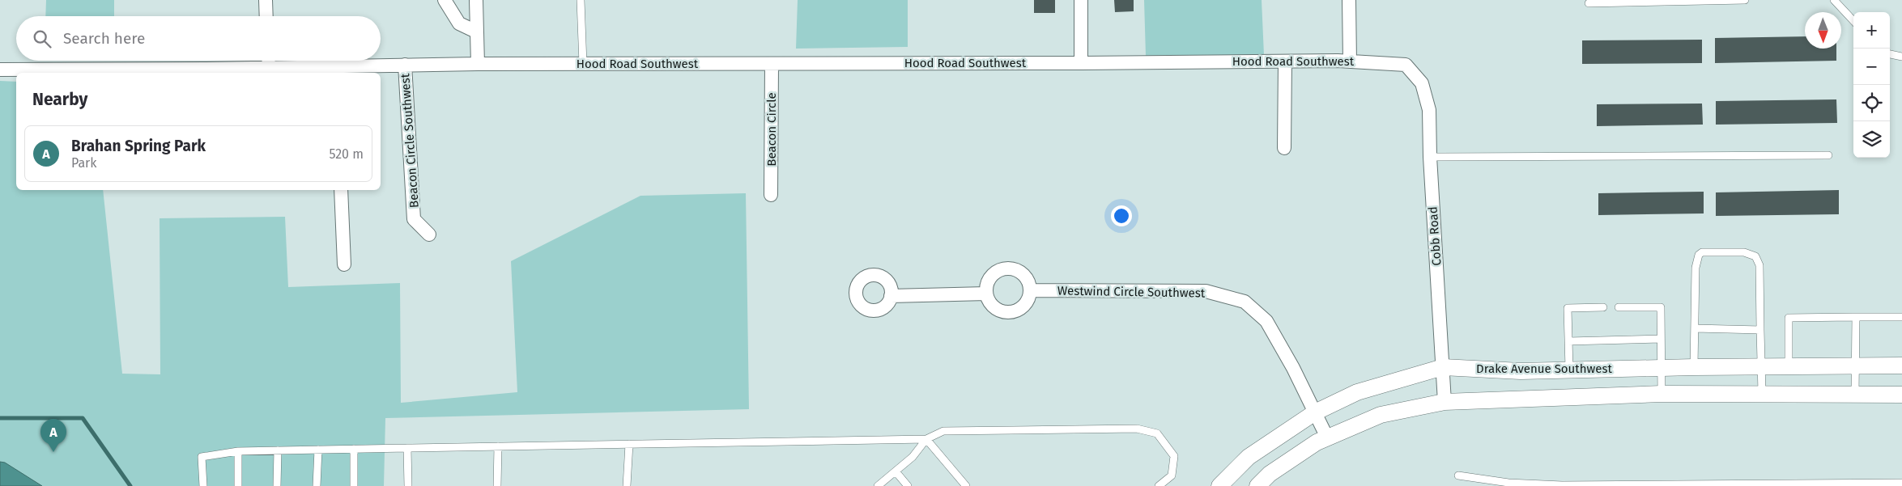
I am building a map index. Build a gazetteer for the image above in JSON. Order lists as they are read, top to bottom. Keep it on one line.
{"streets":{"street":["Hood Road Southwest","Beacon Circle","Beacon Circle Southwest","Cobb Road","Westwind Circle Southwest","Drake Avenue Southwest"]},"crossings":[["Hood Road Southwest","Beacon Circle"],["Hood Road Southwest","Beacon Circle Southwest"],["Hood Road Southwest","Cobb Road"],["Cobb Road","Drake Avenue Southwest"],["Westwind Circle Southwest","Drake Avenue Southwest"]],"north":"bottom","page":{"map_buttons":["+","−"],"search":"Search here","heading":"Nearby","list":[{"mark":"A","name":"Brahan Spring Park","note":"Park","value":"520 m"}],"pins":"A"}}
